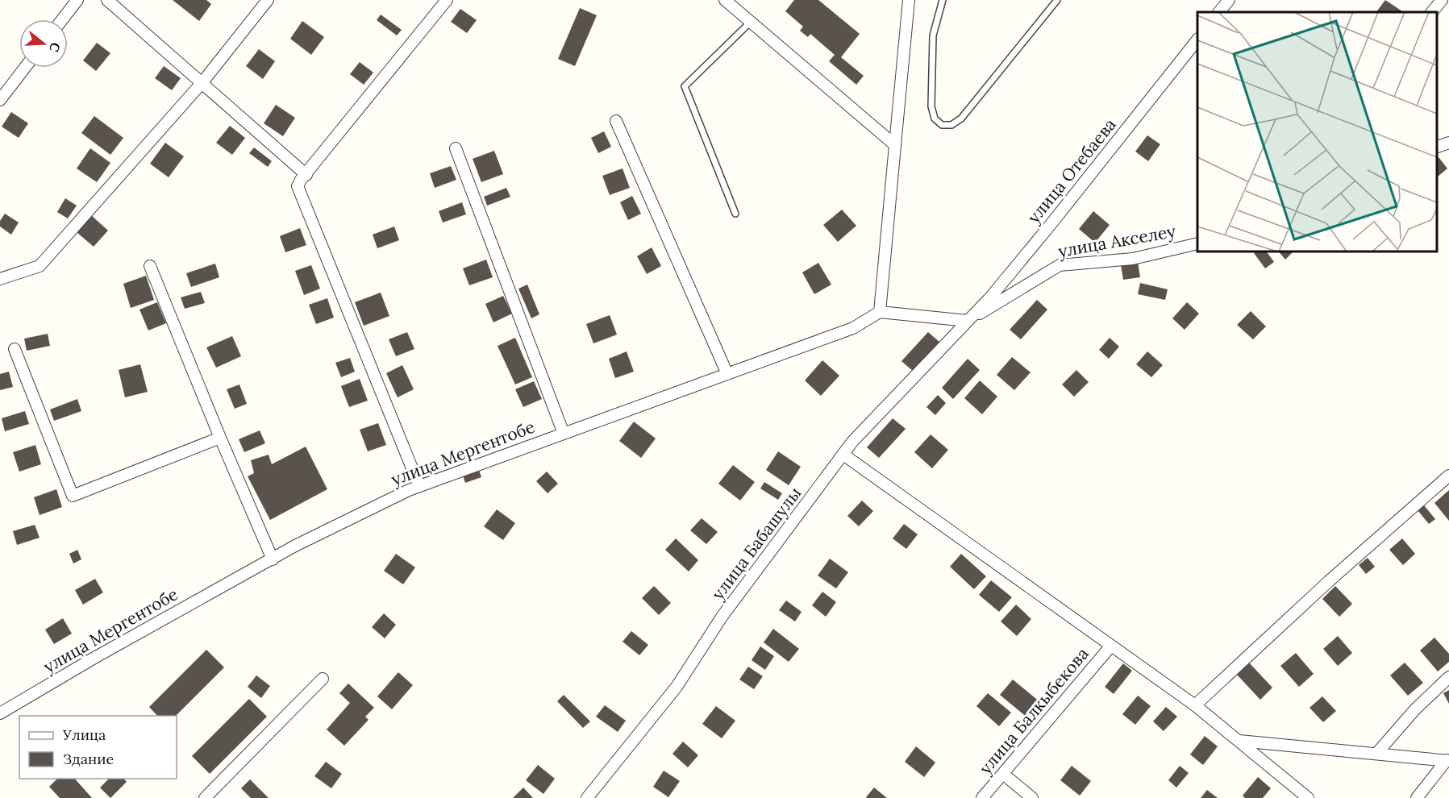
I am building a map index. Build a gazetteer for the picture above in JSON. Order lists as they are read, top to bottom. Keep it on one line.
{"streets":{"street":["улица Отебаева","улица Акселеу","улица Мергентобе","улица Бабашулы","улица Балкыбекова"]},"crossings":[["улица Отебаева","улица Акселеу"],["улица Отебаева","улица Бабашулы"],["улица Акселеу","улица Бабашулы"]],"legend":["Улица","Здание"],"north":"right"}
